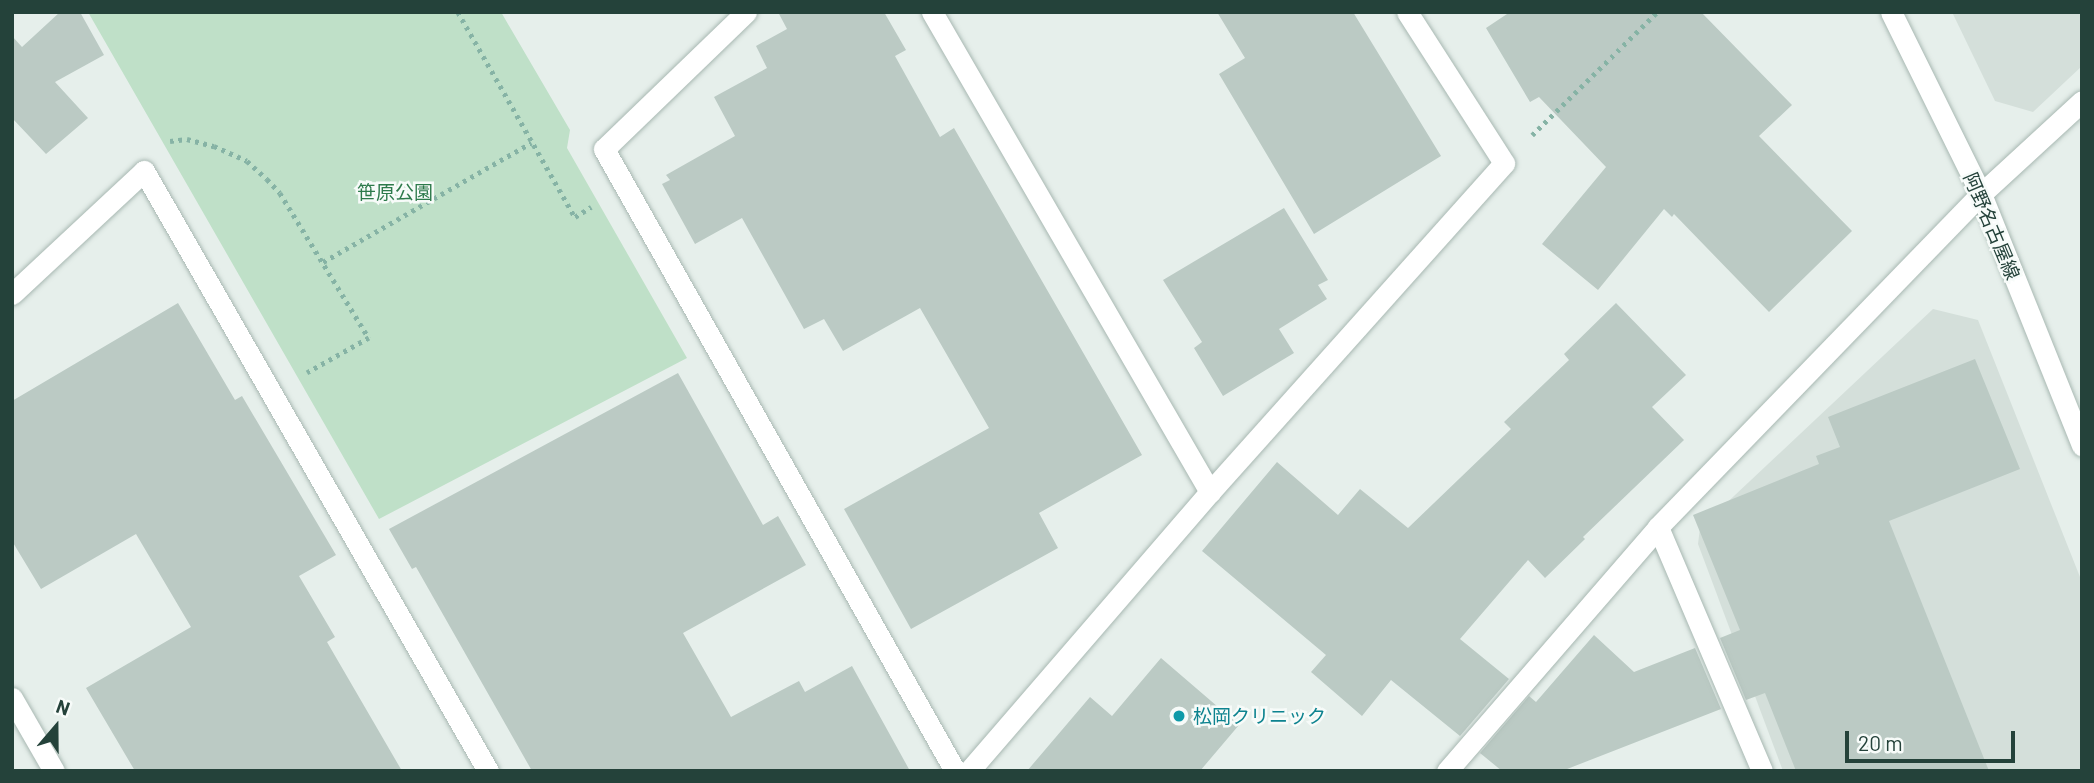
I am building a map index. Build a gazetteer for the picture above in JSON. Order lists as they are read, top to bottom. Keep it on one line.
{"streets":{"street":["阿野名古屋線"]},"parks":["笹原公園"],"places":["松岡クリニック"],"scale_bar":"20 m","north":"top"}
